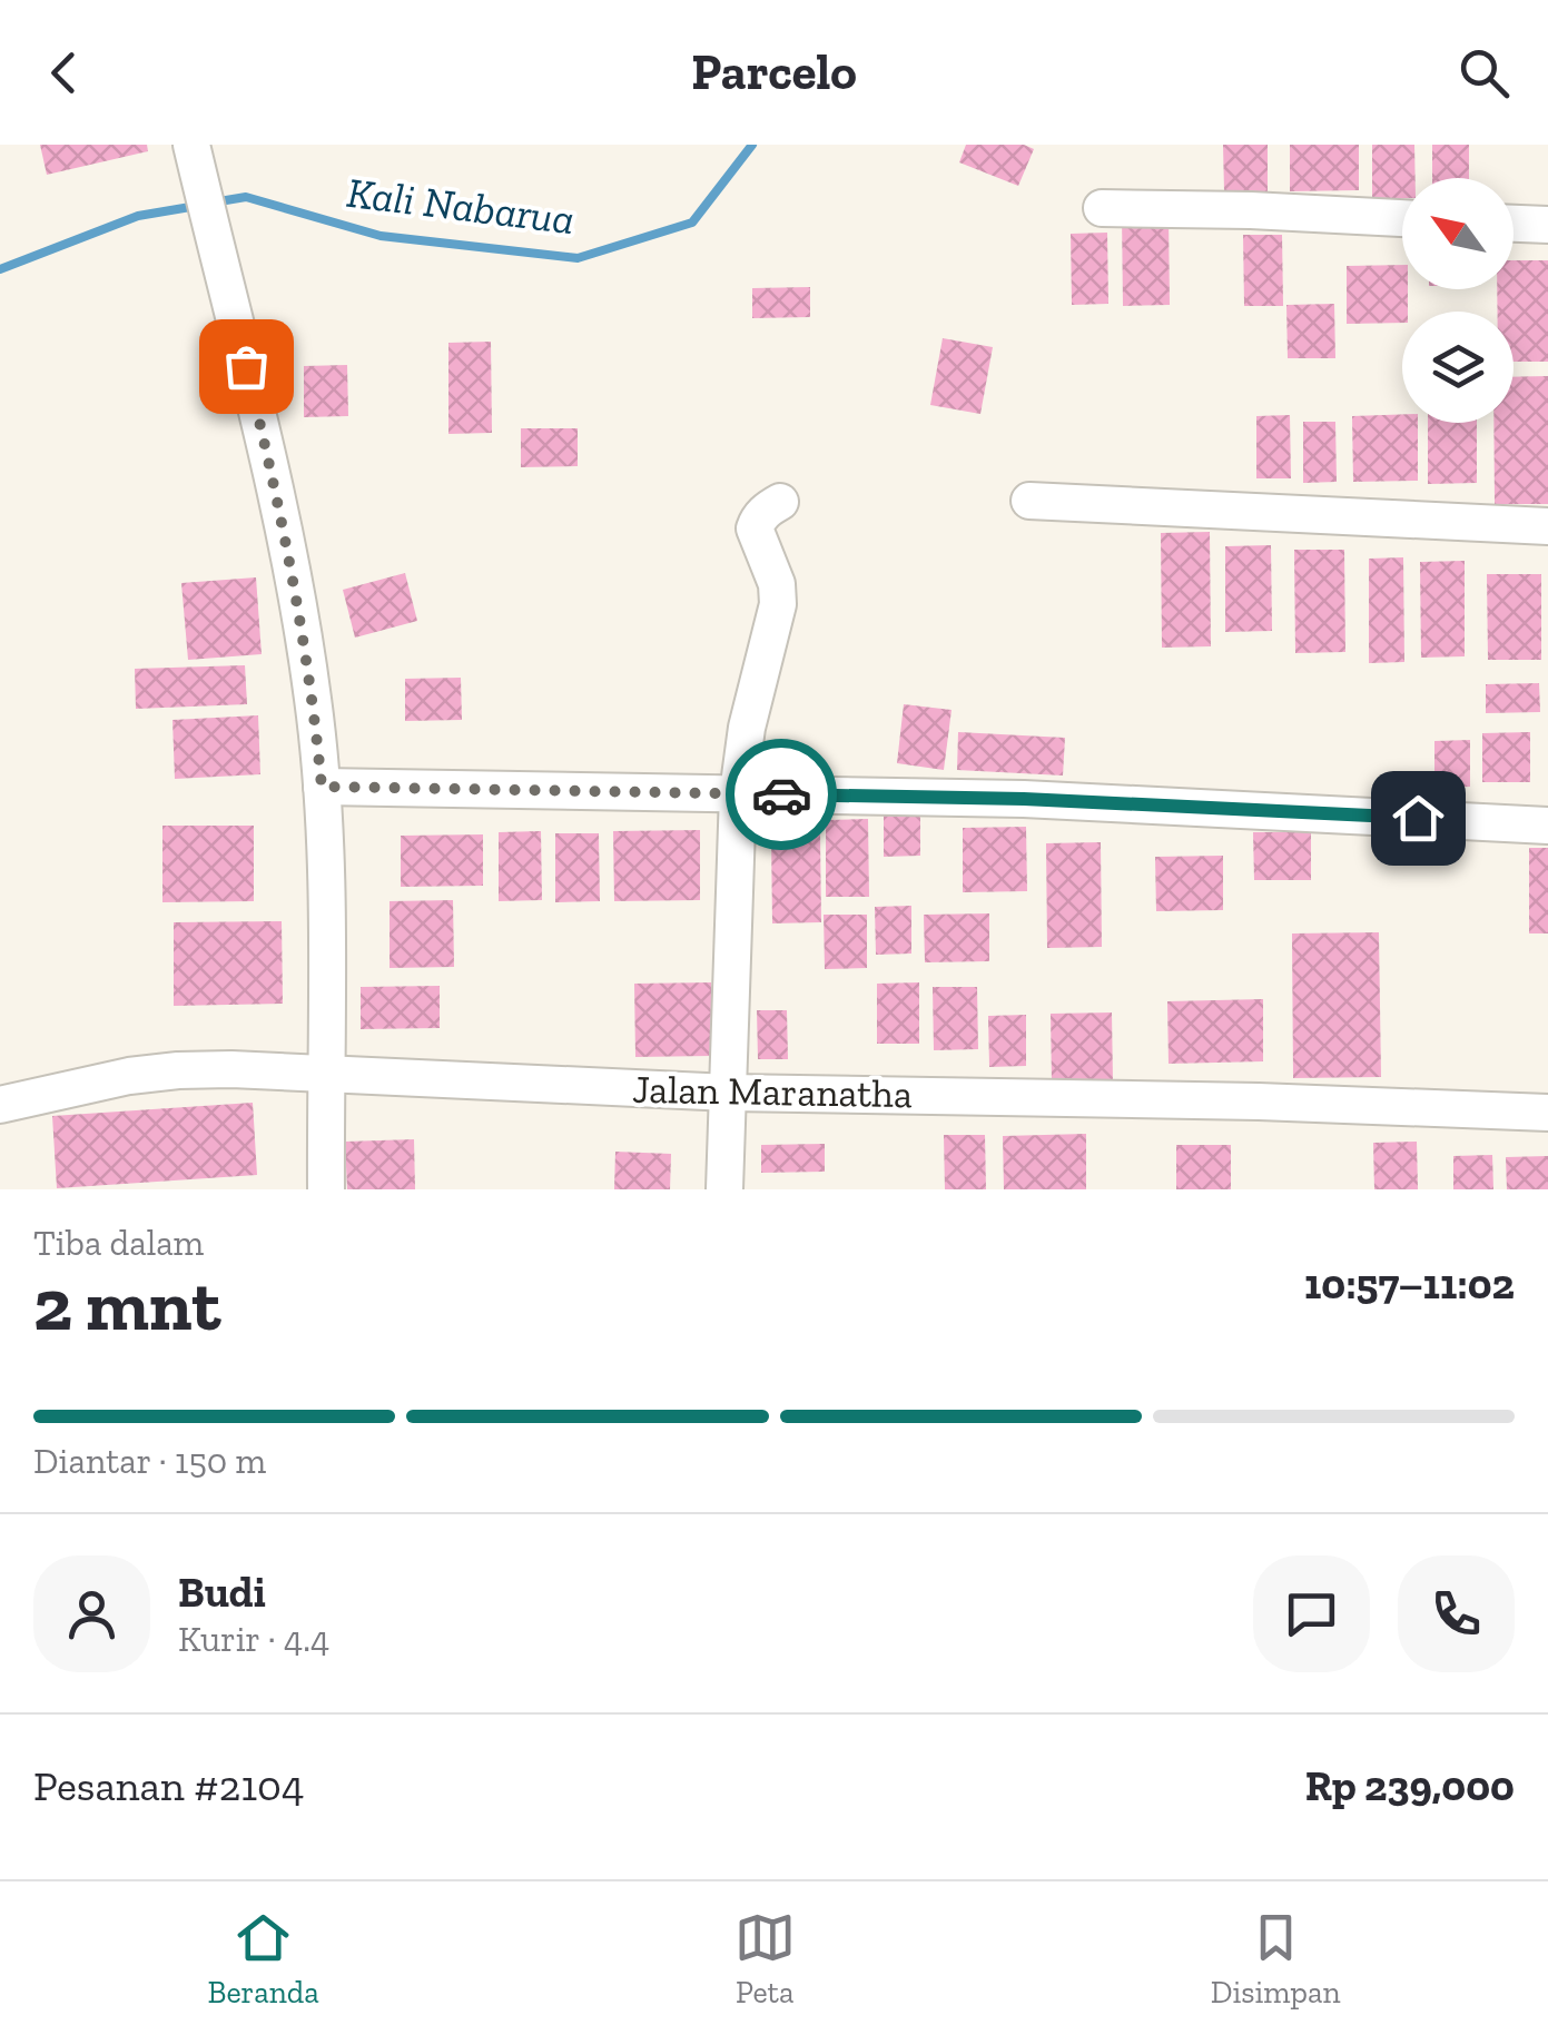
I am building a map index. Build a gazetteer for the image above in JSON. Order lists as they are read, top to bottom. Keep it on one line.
{"streets":{"street":["Jalan Maranatha"]},"water":["Kali Nabarua"],"north":"top left","page":{"header":"Parcelo","heading":["2 mnt","Tiba dalam","10:57–11:02"],"panel":["Budi","Kurir · 4.4","Pesanan #2104","Rp 239,000"],"bar":"Diantar · 150 m","tabs":["Beranda","Peta","Disimpan"]}}
